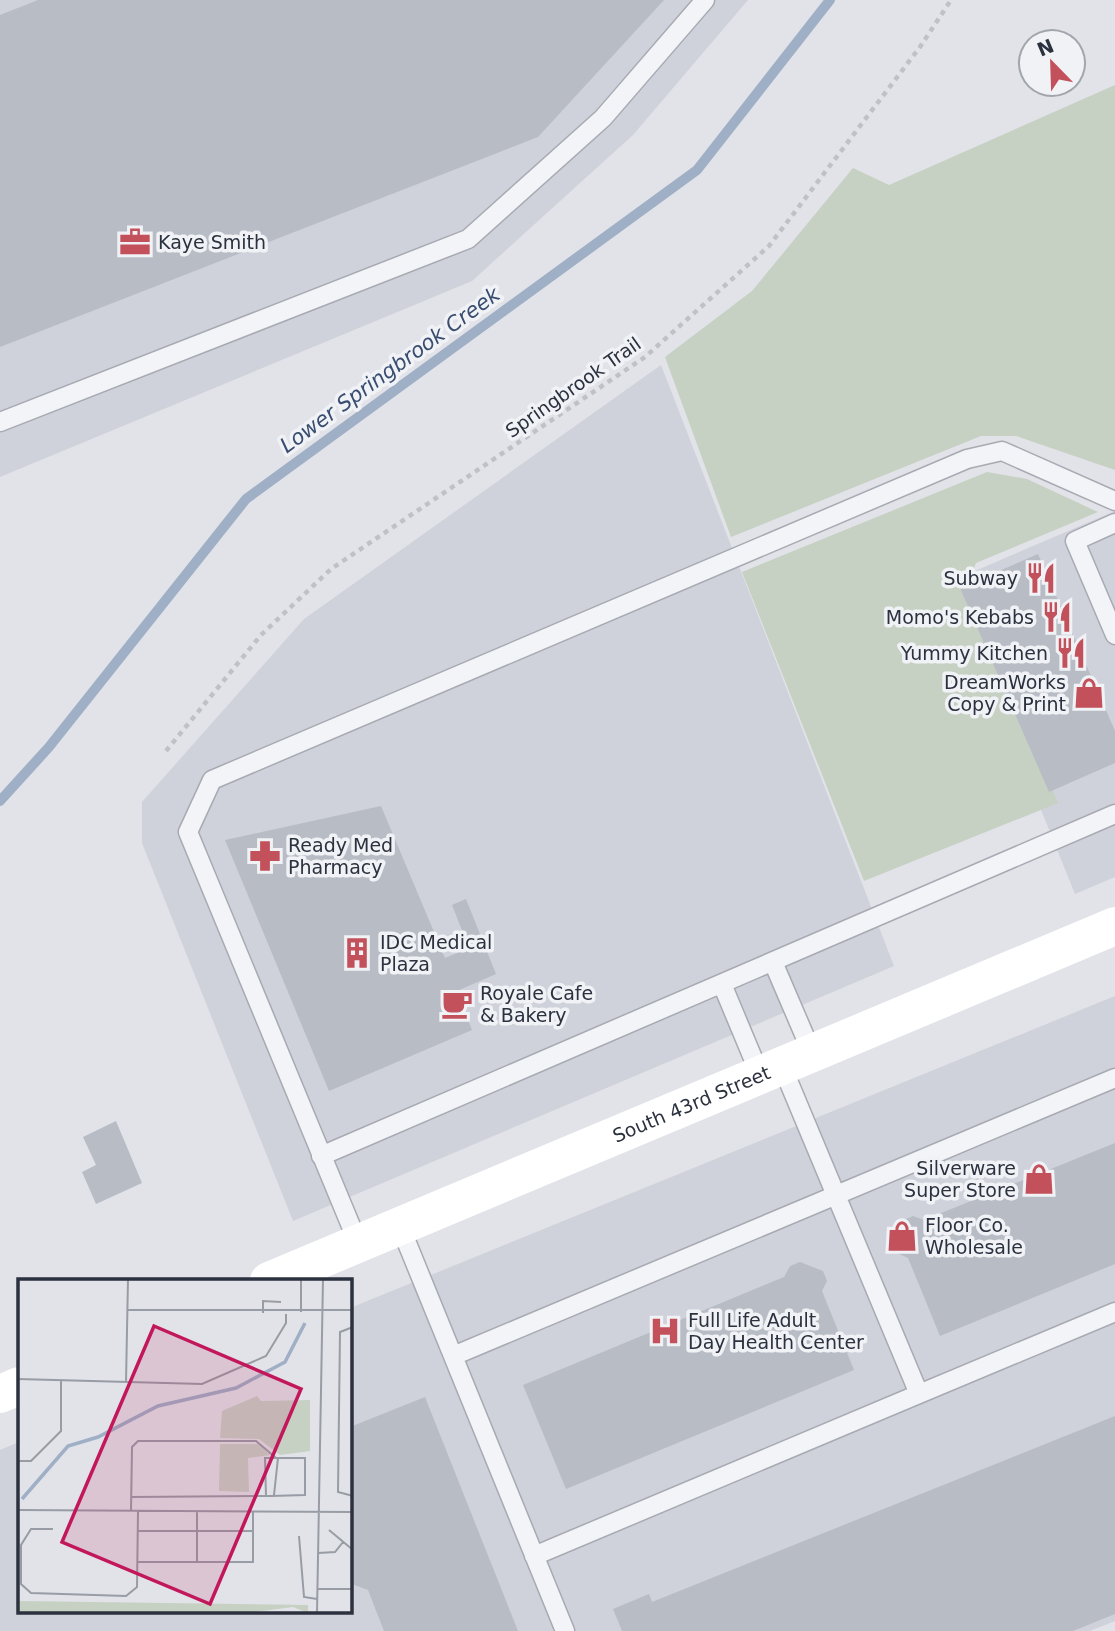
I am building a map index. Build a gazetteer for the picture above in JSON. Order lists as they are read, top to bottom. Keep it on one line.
{"streets":{"main road":["South 43rd Street"],"path":["Springbrook Trail"]},"water":["Lower Springbrook Creek"],"places":{"office":["Kaye Smith"],"restaurant":["Subway","Momo's Kebabs","Yummy Kitchen"],"shop":["DreamWorks Copy & Print","Silverware Super Store","Floor Co. Wholesale"],"pharmacy":["Ready Med Pharmacy"],"building":["IDC Medical Plaza"],"cafe":["Royale Cafe & Bakery"],"hospital":["Full Life Adult Day Health Center"]},"north":"top left"}
